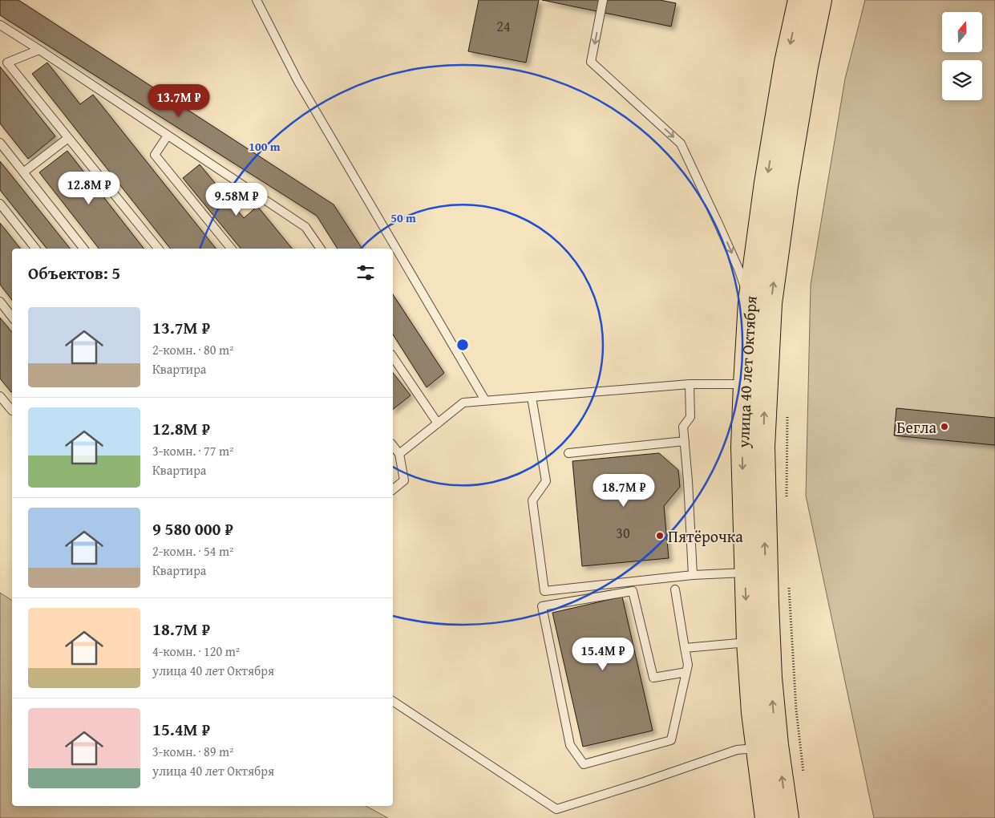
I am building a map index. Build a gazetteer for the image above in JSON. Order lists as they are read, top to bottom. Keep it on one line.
{"streets":{"main road":["улица 40 лет Октября"]},"places":["Бегла","Пятёрочка"],"house_numbers":["24","30"],"north":"top","page":{"price":["13.7M ₽","12.8M ₽","9.58M ₽","18.7M ₽","15.4M ₽"],"heading":"Объектов: 5","list":[{"name":"13.7M ₽","note":"2-комн. · 80 m² · Квартира"},{"name":"12.8M ₽","note":"3-комн. · 77 m² · Квартира"},{"name":"9 580 000 ₽","note":"2-комн. · 54 m² · Квартира"},{"name":"18.7M ₽","note":"4-комн. · 120 m² · улица 40 лет Октября"},{"name":"15.4M ₽","note":"3-комн. · 89 m² · улица 40 лет Октября"}]},"rings":["100 m","50 m"]}
